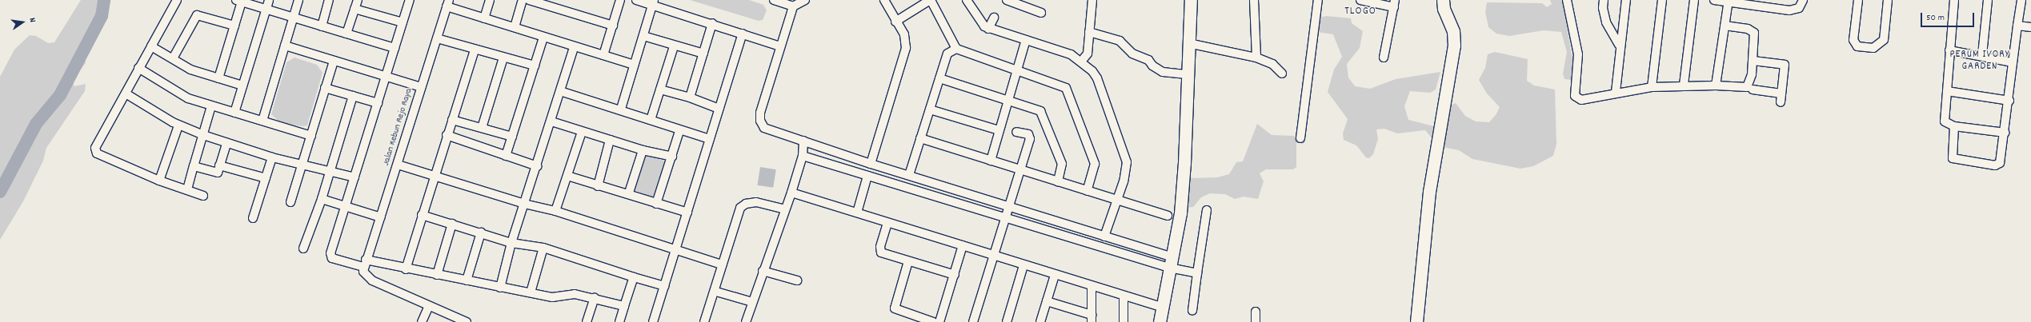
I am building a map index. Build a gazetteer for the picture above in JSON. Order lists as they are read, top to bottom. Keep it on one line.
{"streets":{"street":["Jalan Kebun Rejo Raya"]},"districts":["TLOGO","PERUM IVORY GARDEN"],"scale_bar":"50 m","north":"right"}
